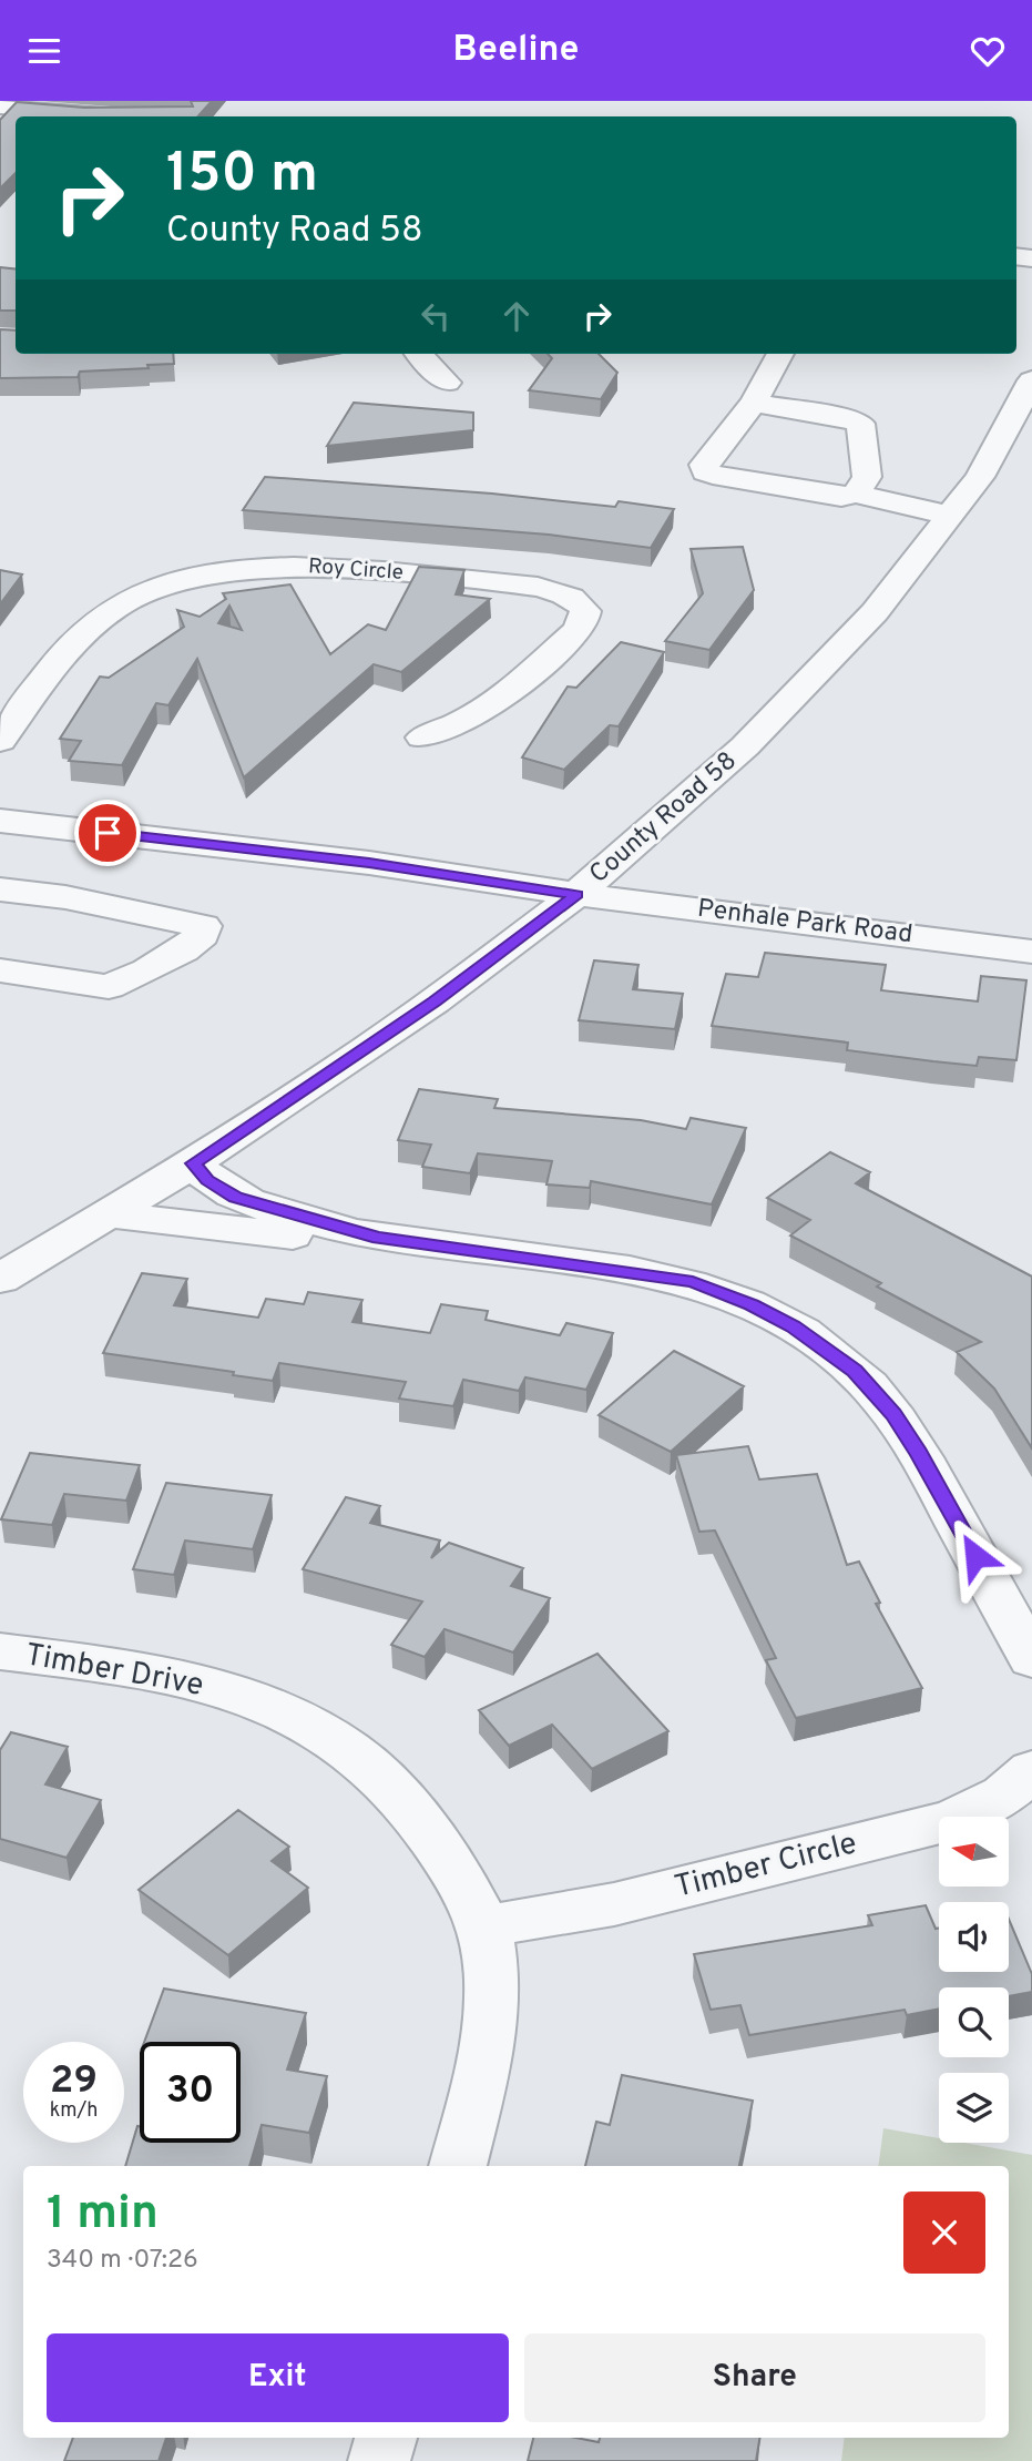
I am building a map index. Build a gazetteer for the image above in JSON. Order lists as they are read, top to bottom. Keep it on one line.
{"streets":{"street":["Roy Circle","County Road 58","Penhale Park Road","Timber Drive","Timber Circle"]},"crossings":[["County Road 58","Penhale Park Road"],["Timber Drive","Timber Circle"]],"north":"left","page":{"header":"Beeline","turn":["150 m","County Road 58"],"speed":"29 km/h","limit":"30","heading":["1 min","340 m · 07:26"],"buttons":["Exit","Share"]}}
